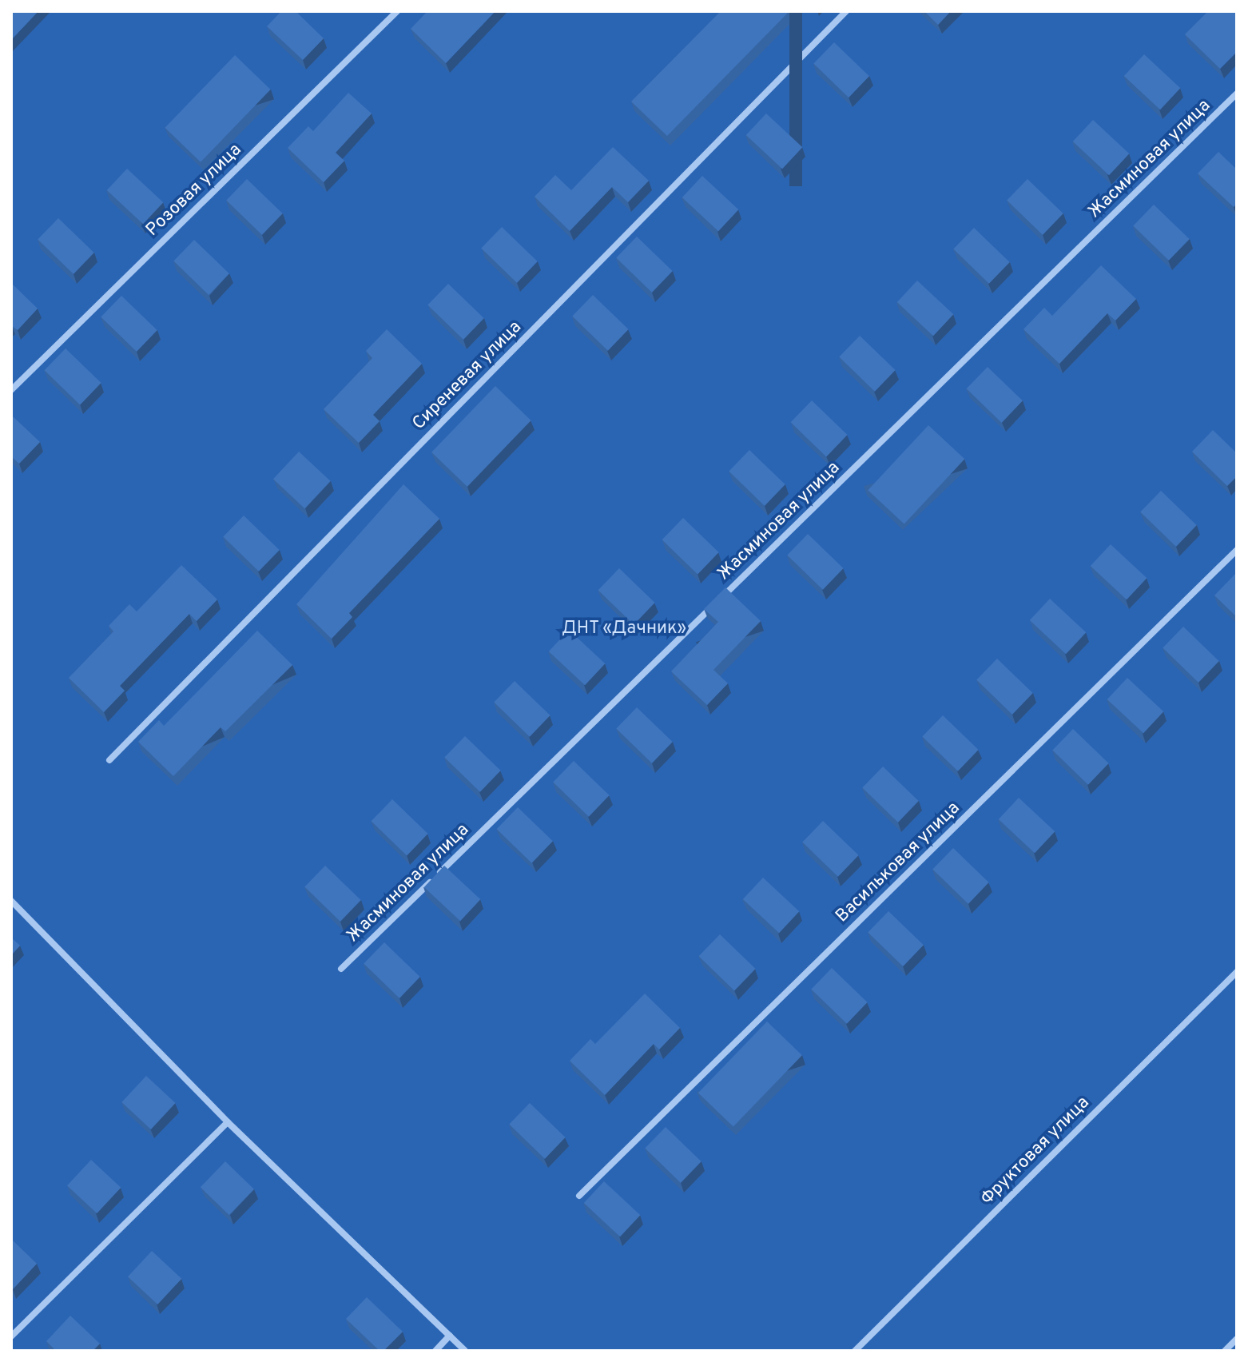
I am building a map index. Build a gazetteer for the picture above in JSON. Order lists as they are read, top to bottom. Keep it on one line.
{"streets":{"street":["Жасминовая улица","Розовая улица","Сиреневая улица","Васильковая улица","Фруктовая улица"]},"parks":["ДНТ «Дачник»"]}
